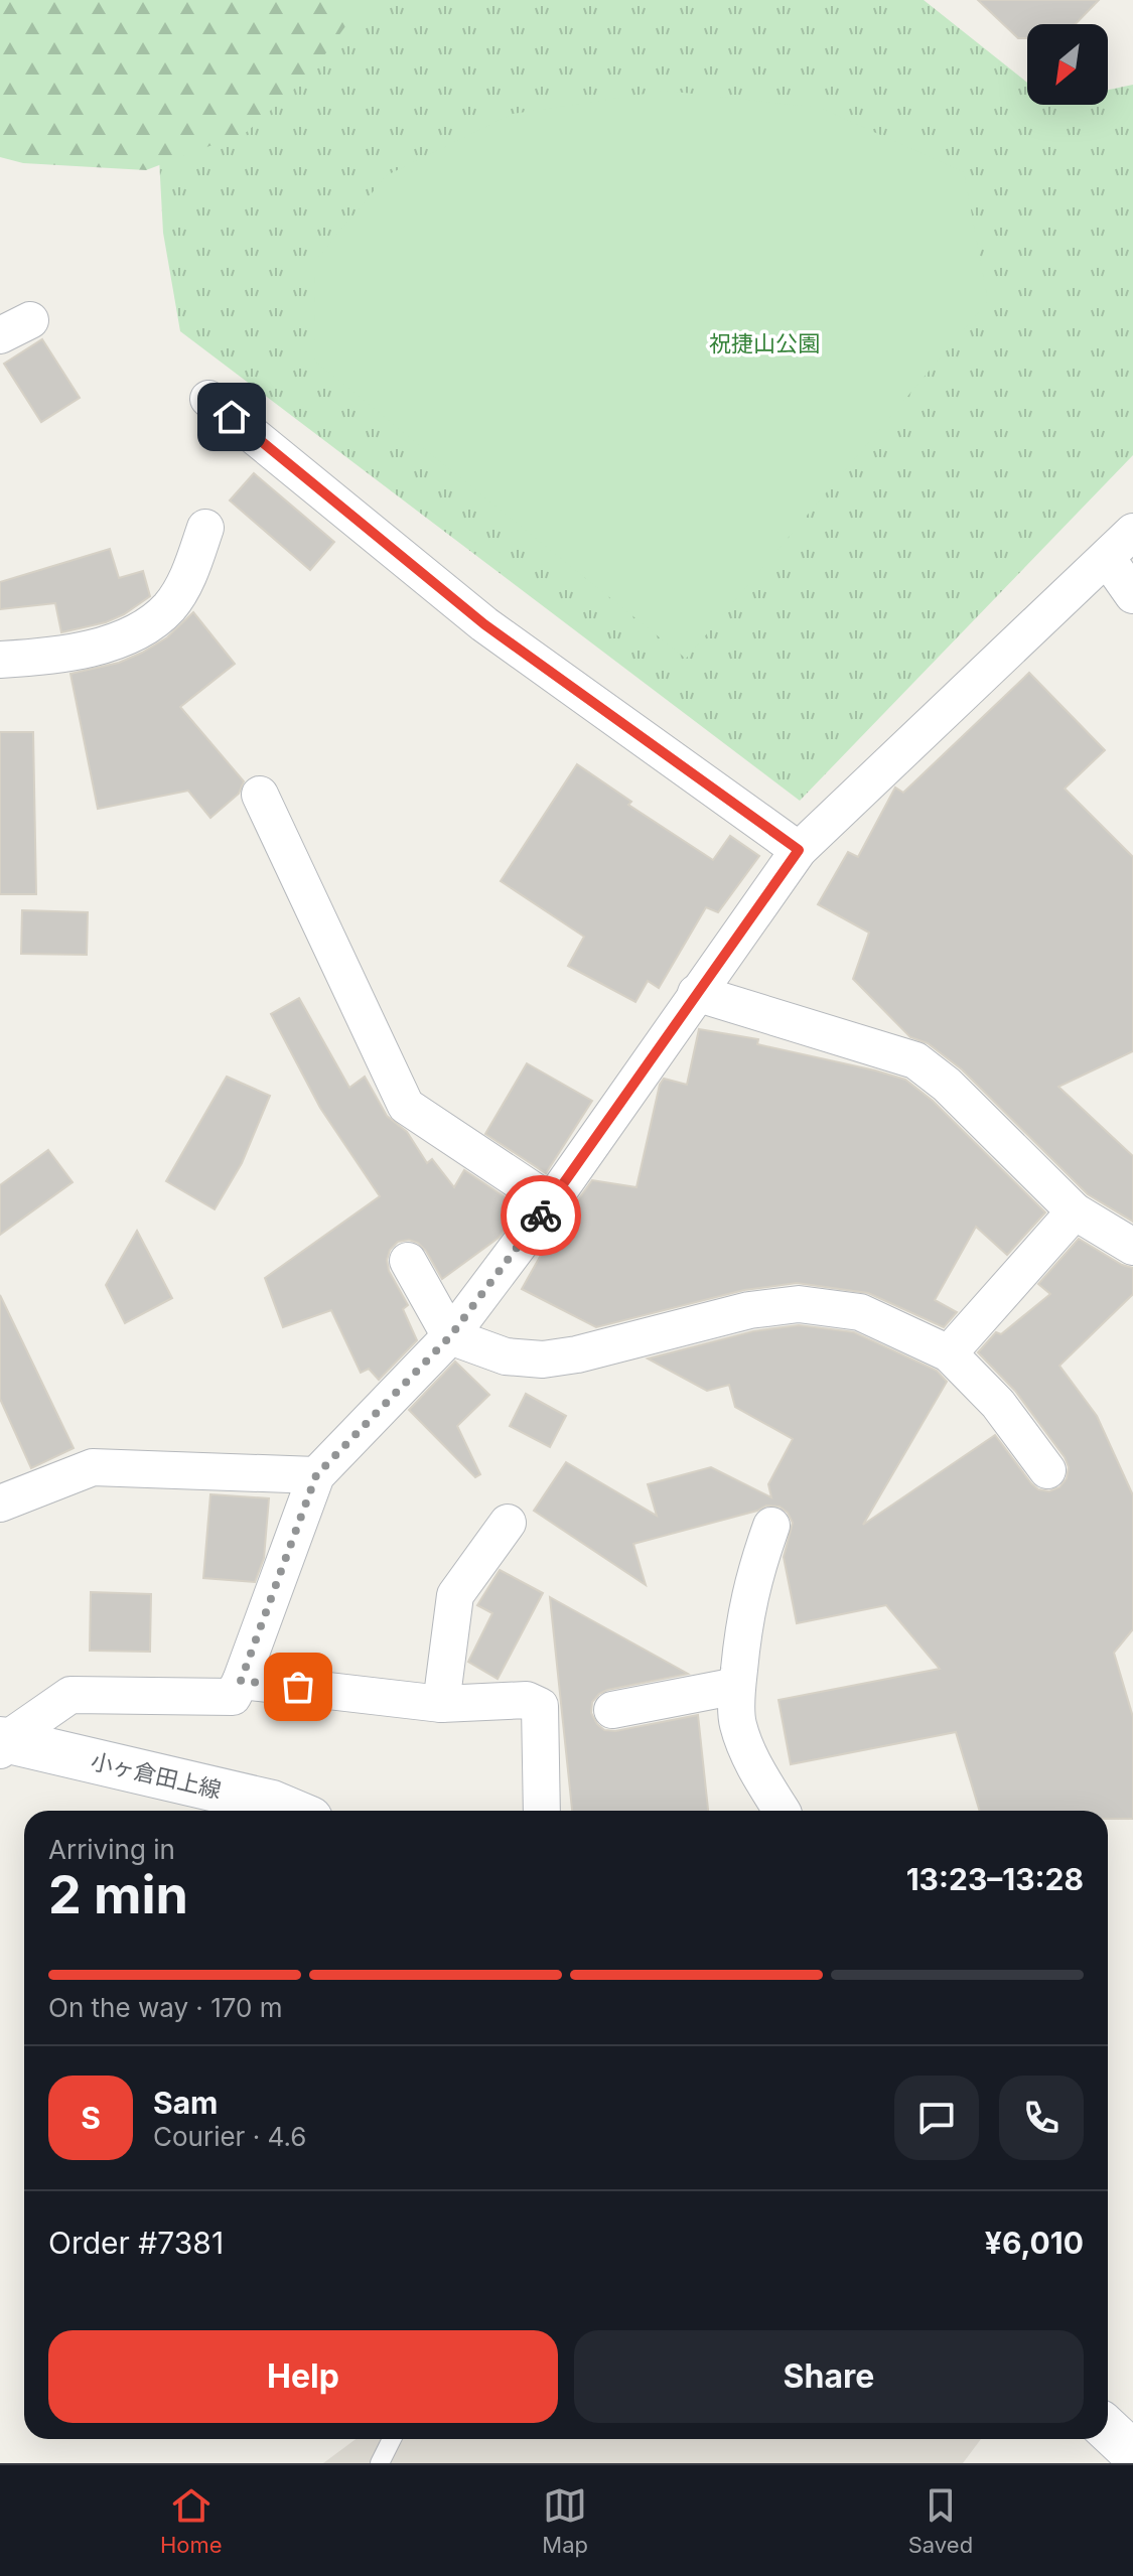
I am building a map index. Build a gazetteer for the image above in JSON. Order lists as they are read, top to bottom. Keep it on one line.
{"streets":{"main road":["小ヶ倉田上線"]},"parks":["祝捷山公園"],"north":"bottom left","page":{"heading":["2 min","Arriving in","13:23–13:28"],"panel":["Sam","Courier · 4.6","Order #7381","¥6,010"],"bar":"On the way · 170 m","round":"S","buttons":["Help","Share"],"tabs":["Home","Map","Saved"]}}
